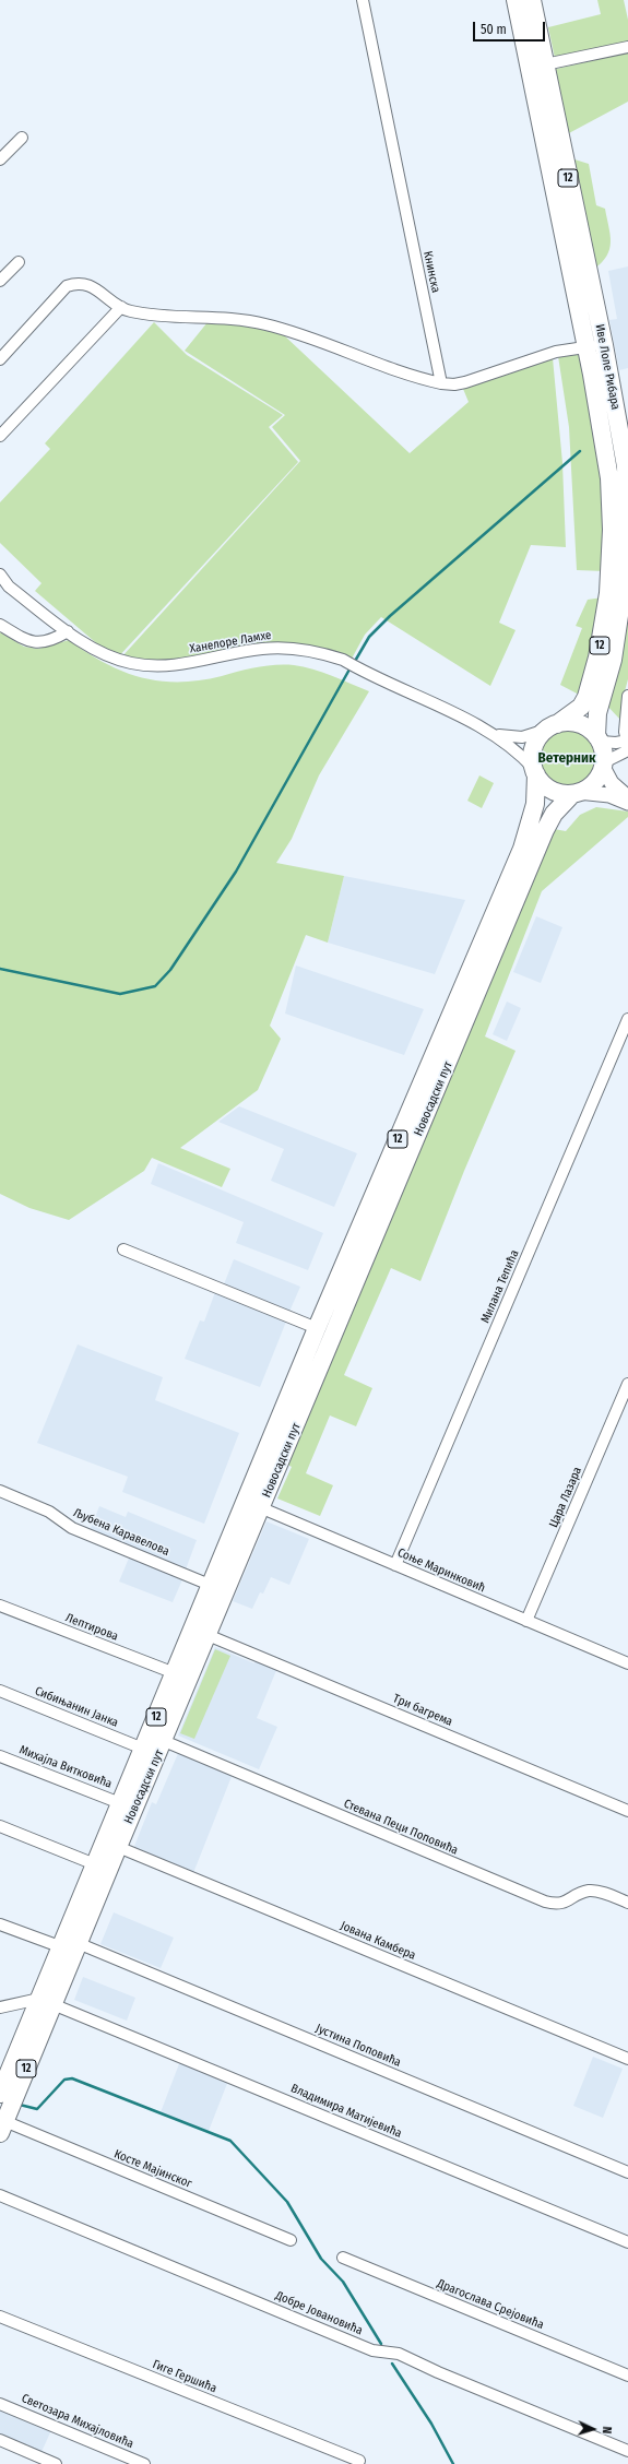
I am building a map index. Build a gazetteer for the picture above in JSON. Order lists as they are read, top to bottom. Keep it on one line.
{"streets":{"main road":["12","Иве Лоле Рибара","Новосадски пут"],"street":["Книнска","Ханелоре Ламхе","Милана Тепића","Цара Лазара","Љубена Каравелова","Соње Маринковић","Лептирова","Сибињанин Јанка","Три багрема","Михајла Витковића","Стевана Пеци Поповића","Јована Камбера","Јустина Поповића","Владимира Матијевића","Косте Мајинског","Драгослава Срејовића","Добре Јовановића","Гиге Гершића","Светозара Михајловића"]},"crossings":[["12","Иве Лоле Рибара"],["12","Ханелоре Ламхе"],["12","Новосадски пут"],["Иве Лоле Рибара","Ханелоре Ламхе"],["Иве Лоле Рибара","Новосадски пут"],["Ханелоре Ламхе","Новосадски пут"],["Новосадски пут","Љубена Каравелова"],["Новосадски пут","Соње Маринковић"],["Новосадски пут","Лептирова"],["Новосадски пут","Сибињанин Јанка"],["Новосадски пут","Три багрема"],["Новосадски пут","Михајла Витковића"],["Новосадски пут","Стевана Пеци Поповића"],["Новосадски пут","Јована Камбера"],["Новосадски пут","Јустина Поповића"],["Новосадски пут","Владимира Матијевића"],["Новосадски пут","Косте Мајинског"],["Милана Тепића","Соње Маринковић"],["Цара Лазара","Соње Маринковић"]],"districts":["Ветерник"],"scale_bar":"50 m","north":"right"}
